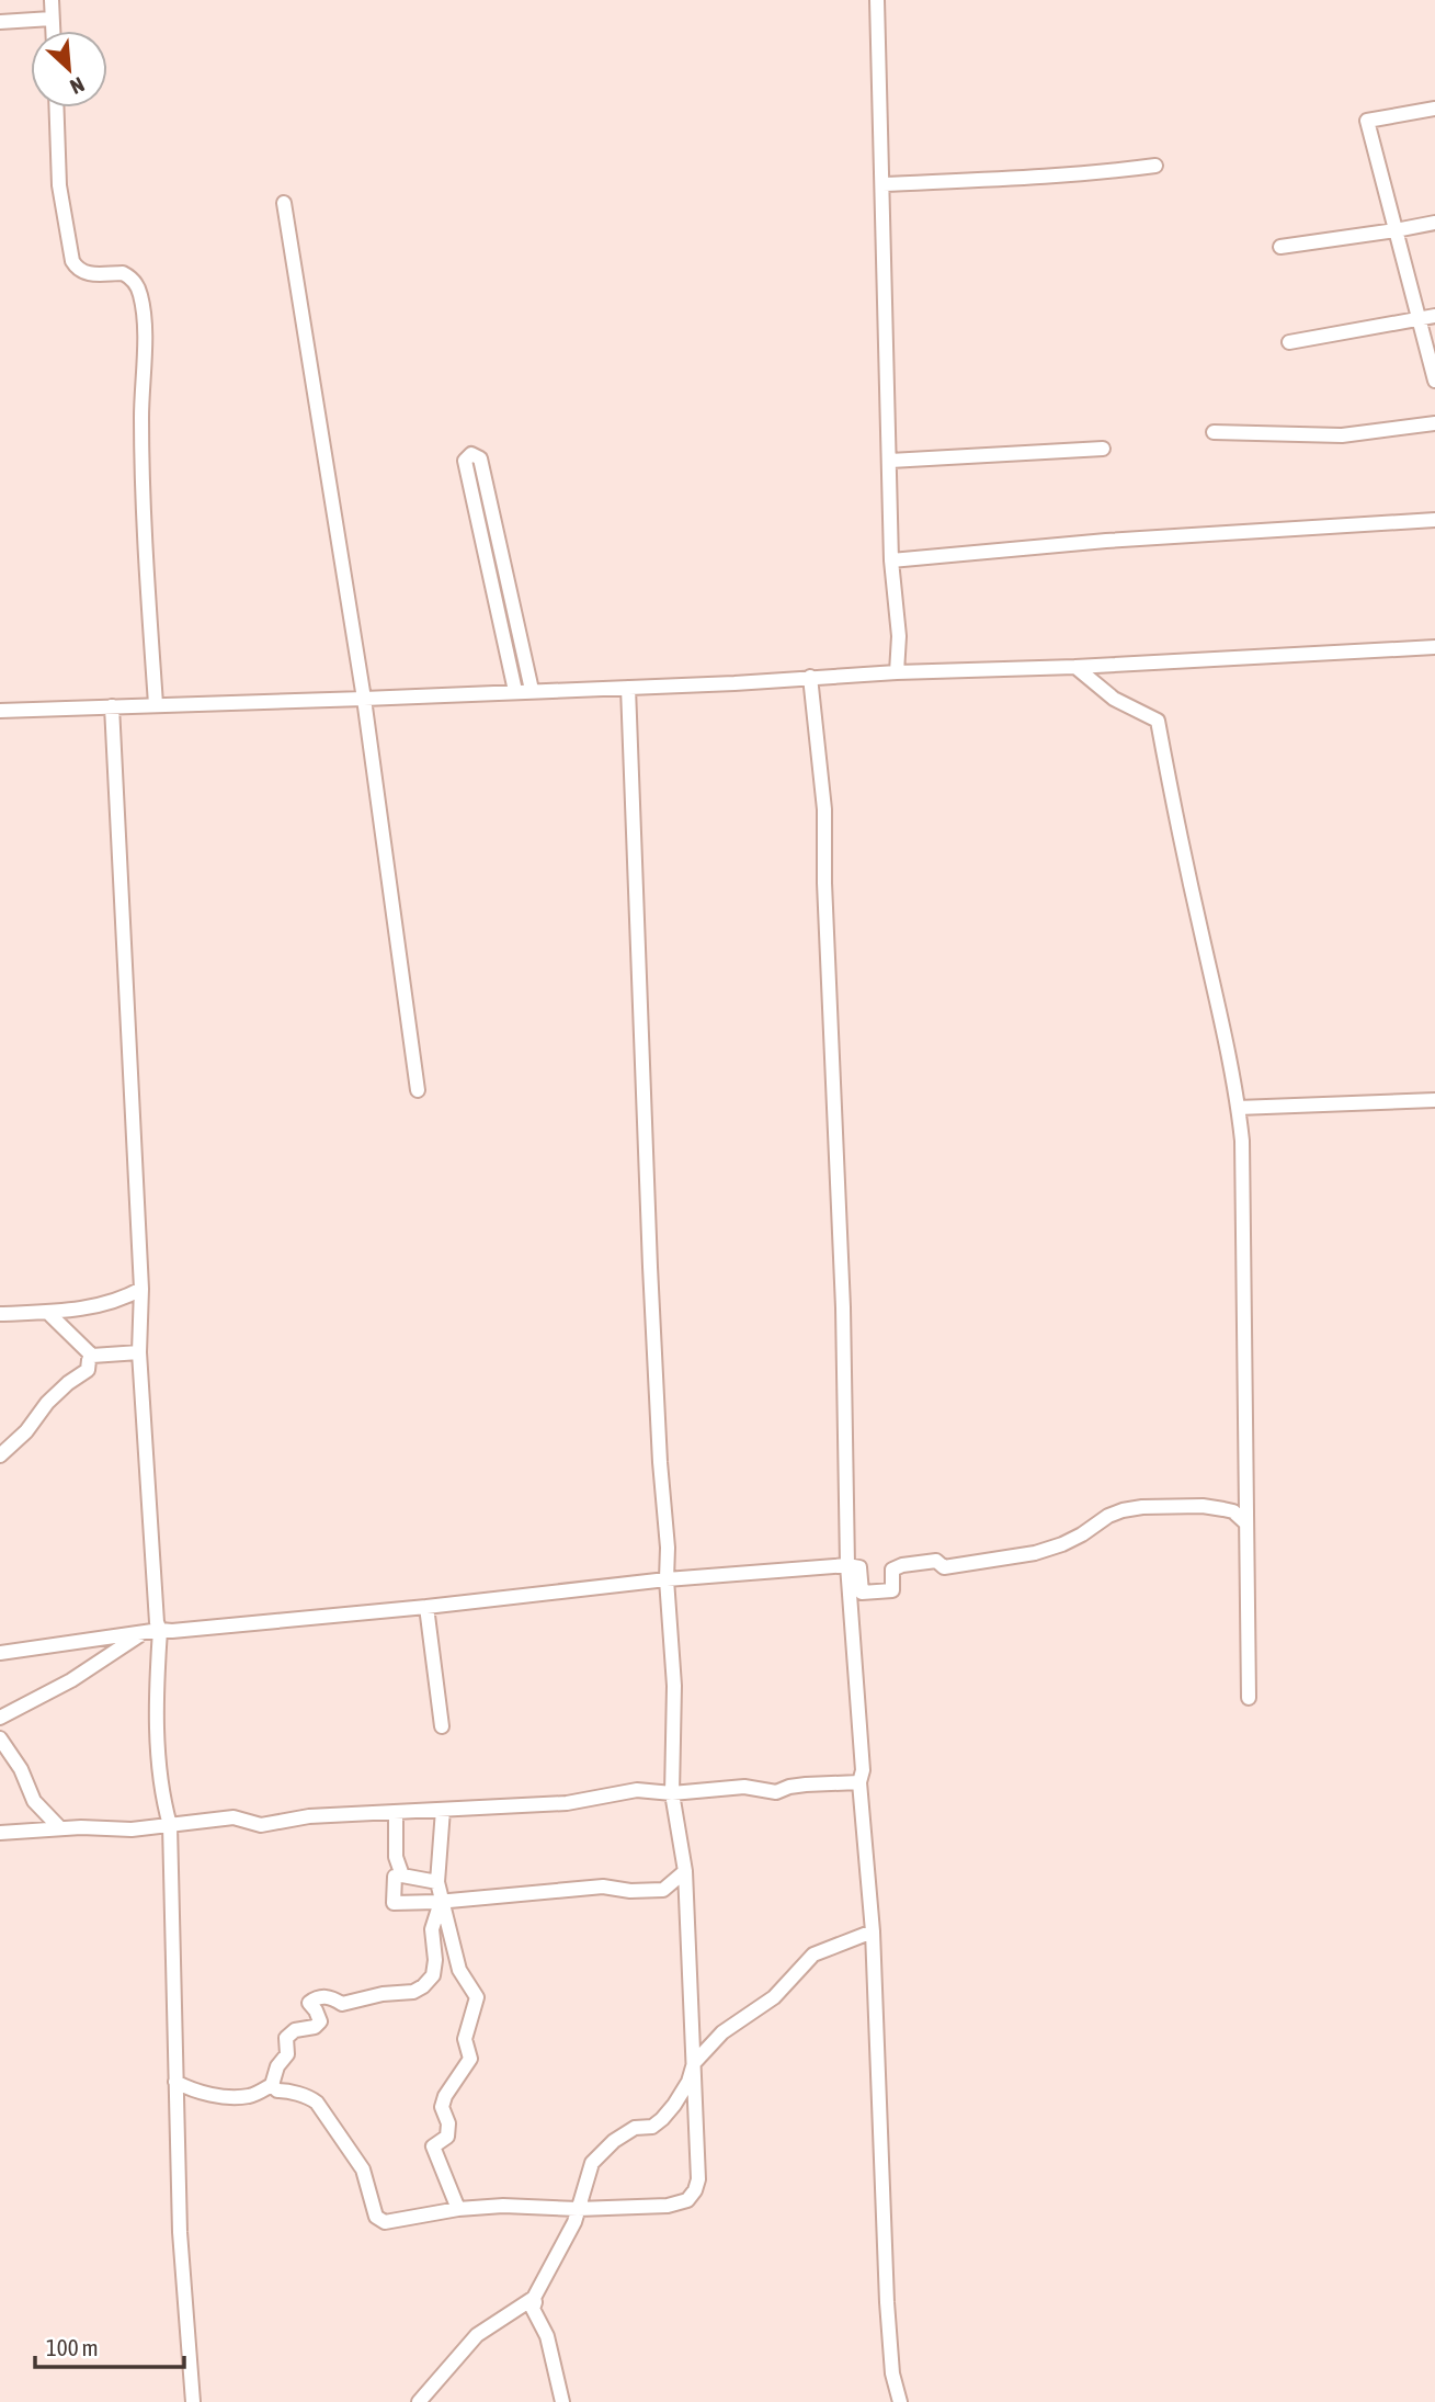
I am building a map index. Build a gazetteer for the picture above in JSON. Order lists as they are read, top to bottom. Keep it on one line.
{"scale_bar":"100 m","north":"bottom right"}
